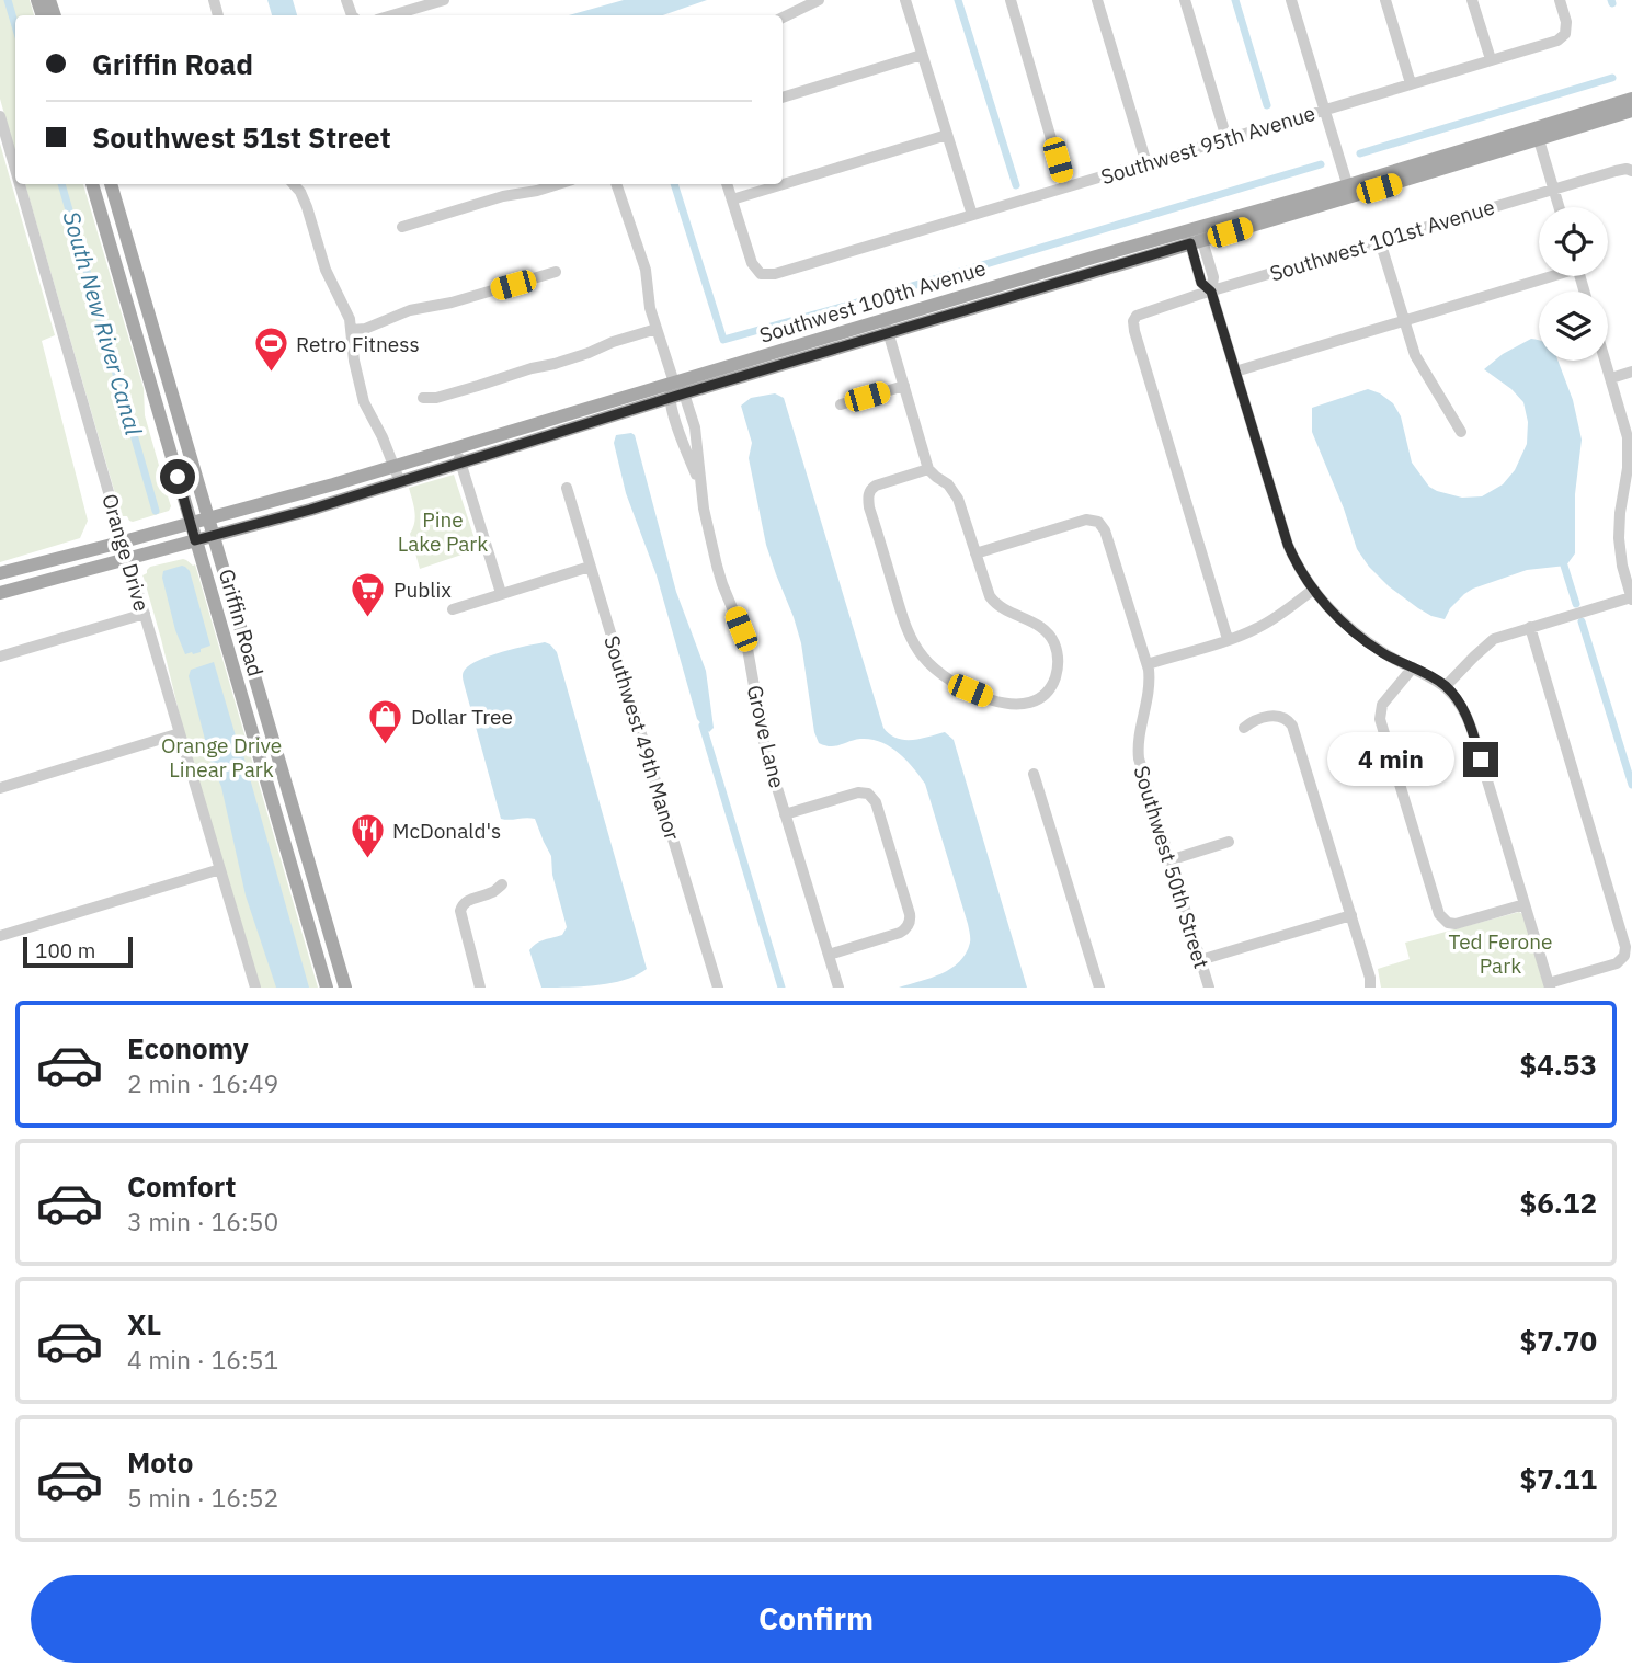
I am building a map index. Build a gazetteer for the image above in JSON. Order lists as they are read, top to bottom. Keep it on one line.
{"streets":{"main road":["Southwest 100th Avenue","Griffin Road"],"street":["Southwest 95th Avenue","Southwest 101st Avenue","Orange Drive","Grove Lane","Southwest 49th Manor","Southwest 50th Street"]},"crossings":[["Southwest 100th Avenue","Orange Drive"],["Southwest 100th Avenue","Griffin Road"],["Southwest 100th Avenue","Grove Lane"]],"water":["South New River Canal"],"parks":["Pine Lake Park","Orange Drive Linear Park","Ted Ferone Park"],"places":{"sports":["Retro Fitness"],"supermarket":["Publix"],"shop":["Dollar Tree"],"restaurant":["McDonald's"]},"scale_bar":"100 m","page":{"banner":["Griffin Road","Southwest 51st Street"],"bubble":"4 min","scale":"100 m","list":[{"name":"Economy","note":"2 min · 16:49","value":"$4.53"},{"name":"Comfort","note":"3 min · 16:50","value":"$6.12"},{"name":"XL","note":"4 min · 16:51","value":"$7.70"},{"name":"Moto","note":"5 min · 16:52","value":"$7.11"}],"buttons":"Confirm"}}
